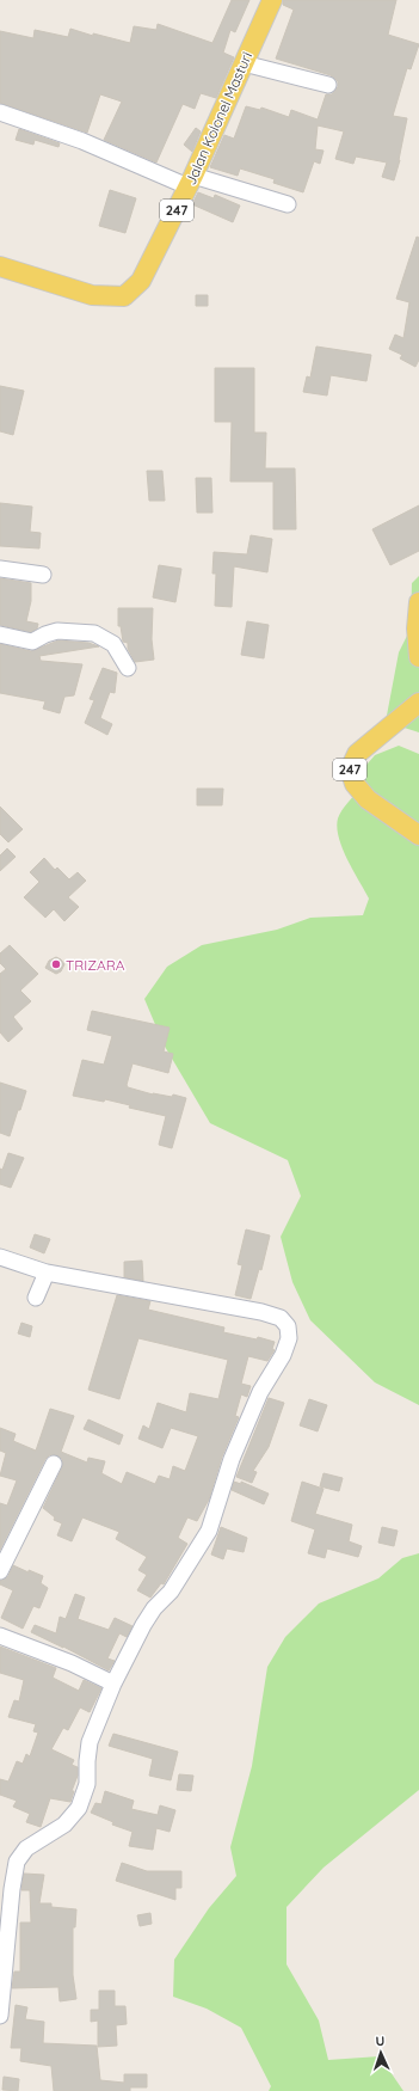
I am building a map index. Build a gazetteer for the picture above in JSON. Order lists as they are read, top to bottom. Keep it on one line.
{"streets":{"main road":["Jalan Kolonel Masturi","247"]},"places":["TRIZARA"],"north":"top"}
